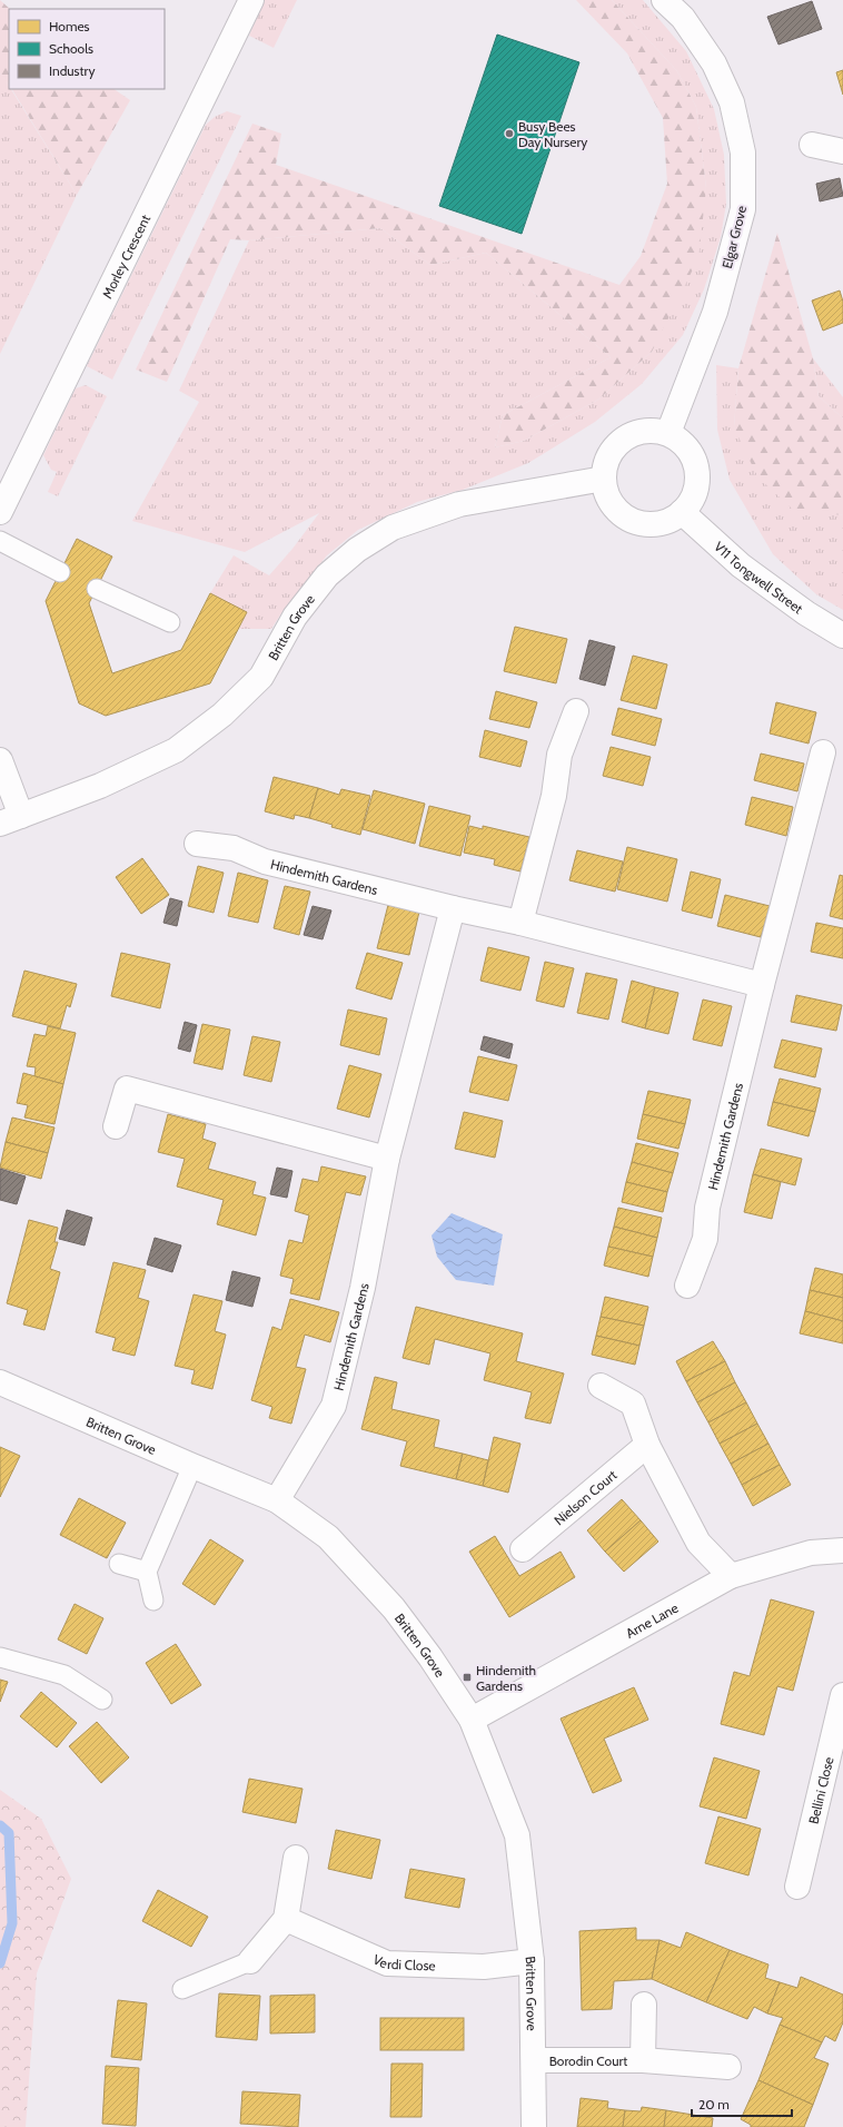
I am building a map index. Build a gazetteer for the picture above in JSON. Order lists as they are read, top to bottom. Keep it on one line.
{"streets":{"street":["Elgar Grove","Morley Crescent","V11 Tongwell Street","Britten Grove","Hindemith Gardens","Nielson Court","Arne Lane","Bellini Close","Verdi Close","Borodin Court"]},"crossings":[["Elgar Grove","V11 Tongwell Street"],["Elgar Grove","Britten Grove"],["V11 Tongwell Street","Britten Grove"],["Britten Grove","Hindemith Gardens"],["Britten Grove","Arne Lane"],["Britten Grove","Verdi Close"],["Britten Grove","Borodin Court"]],"places":{"other":["Busy Bees Day Nursery"],"transit":["Hindemith Gardens"]},"legend":["Homes","Schools","Industry"],"scale_bar":"20 m"}
